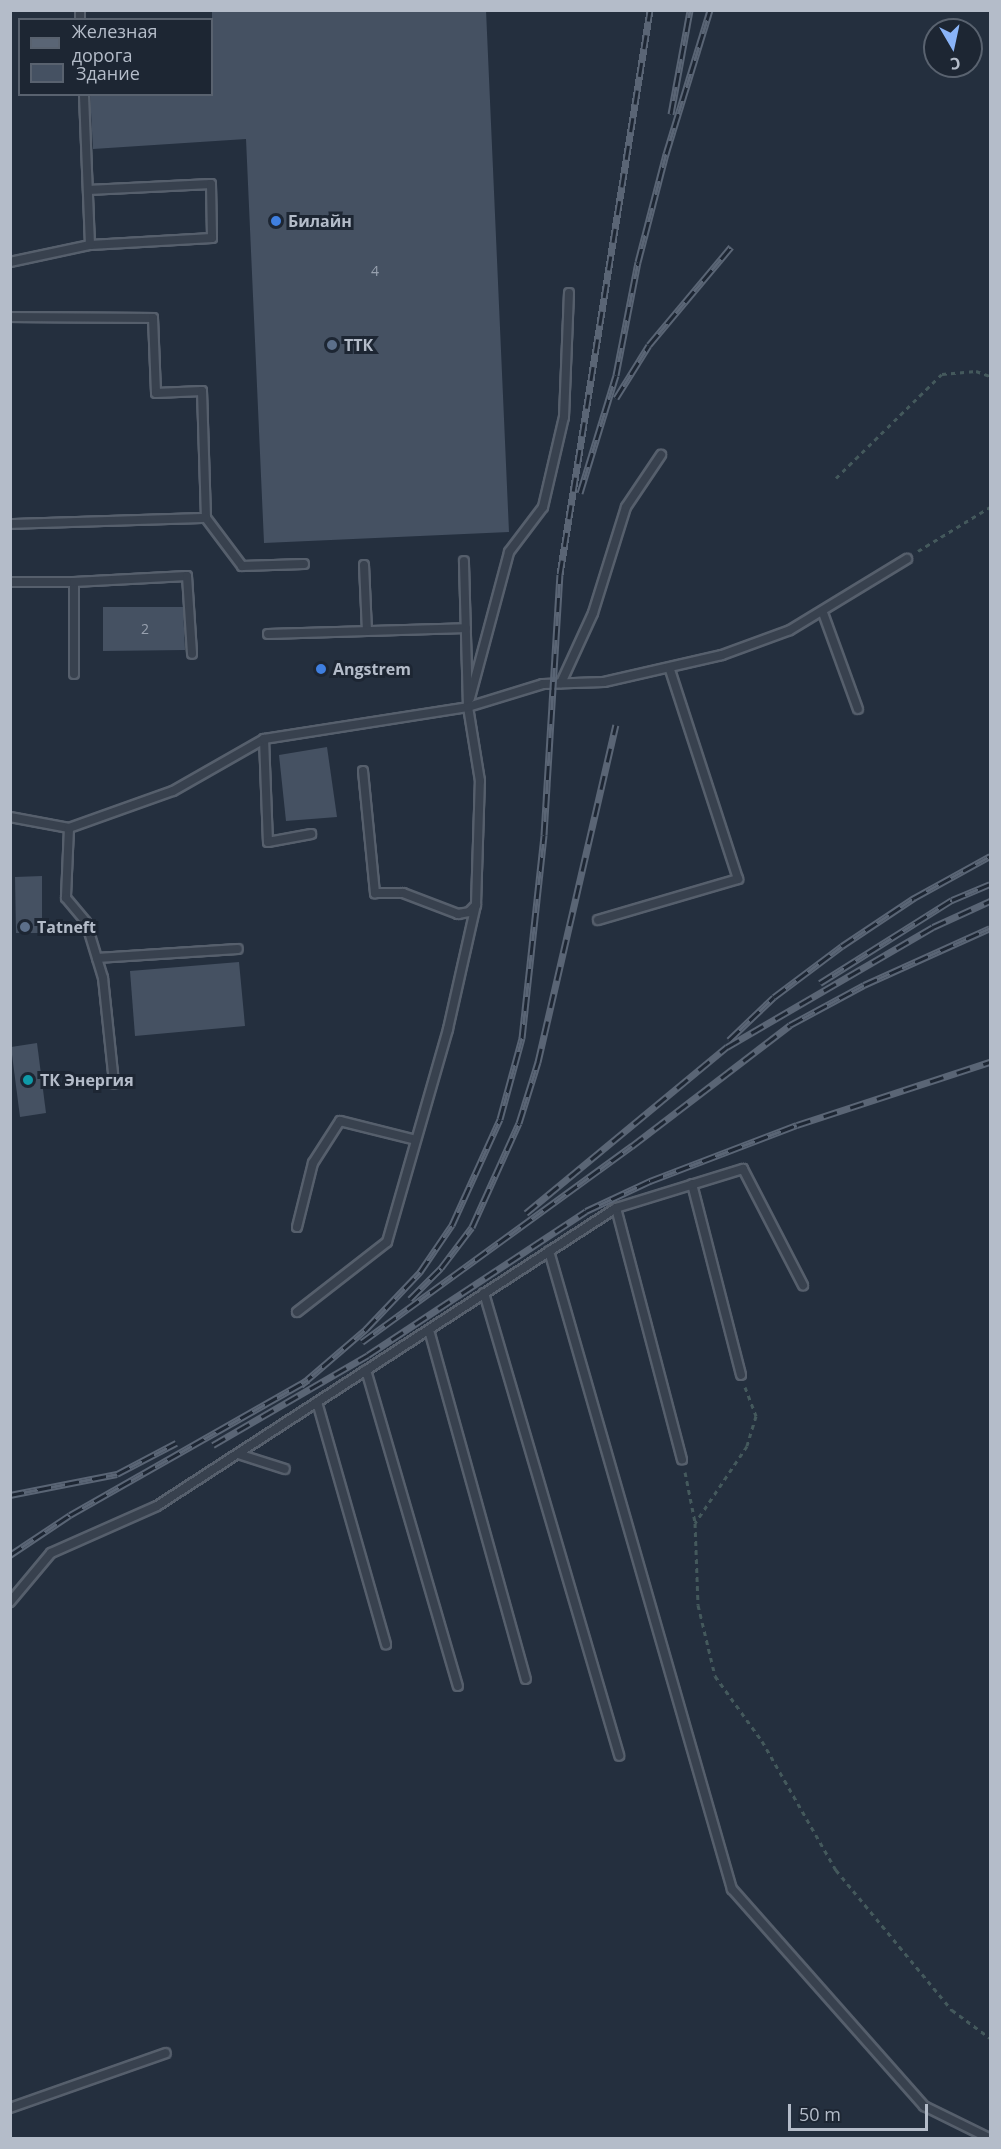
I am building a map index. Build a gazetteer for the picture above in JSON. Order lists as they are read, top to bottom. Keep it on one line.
{"places":["Билайн","ТТК","Angstrem","Tatneft","ТК Энергия"],"house_numbers":["4","2"],"legend":["Железная дорога","Здание"],"scale_bar":"50 m","north":"bottom"}
